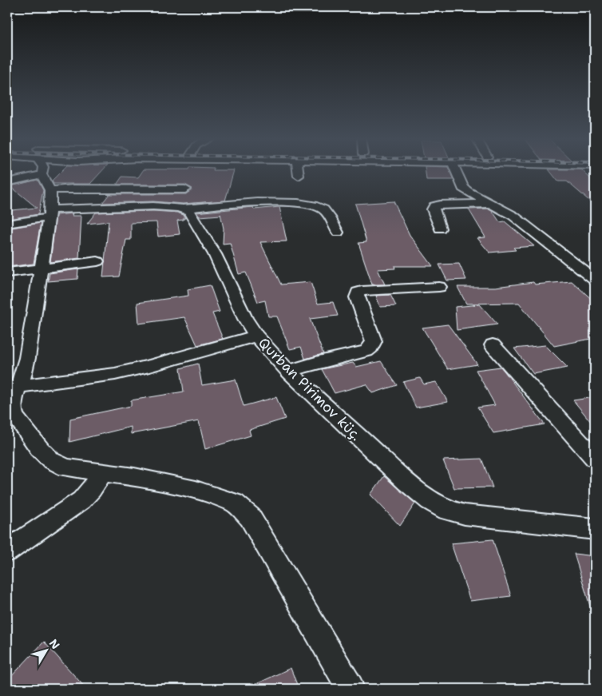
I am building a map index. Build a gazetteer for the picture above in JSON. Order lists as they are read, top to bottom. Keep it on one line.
{"streets":{"street":["Qurban Pirimov küç."]},"north":"top right"}
